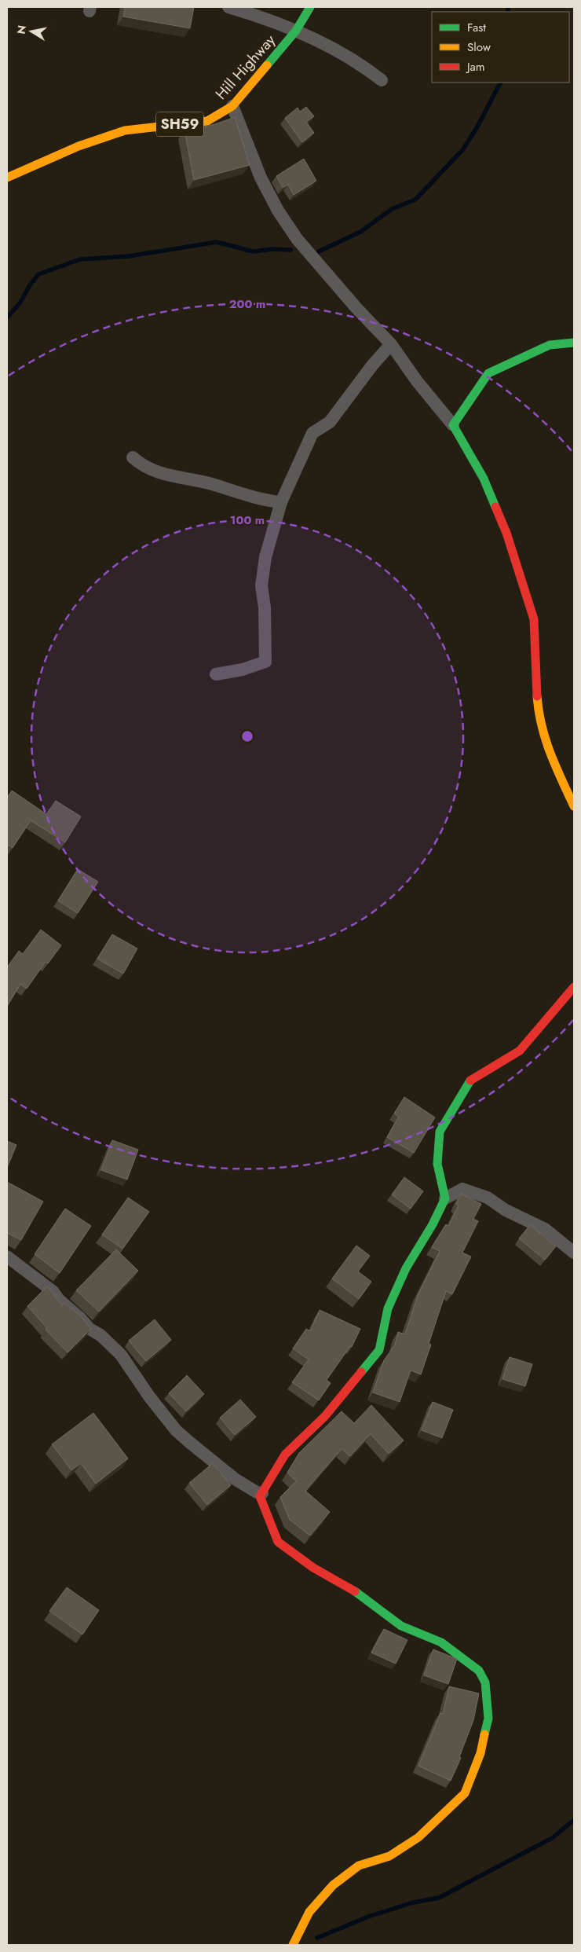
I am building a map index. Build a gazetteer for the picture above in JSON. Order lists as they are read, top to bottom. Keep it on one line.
{"streets":{"main road":["Hill Highway","SH59"]},"legend":["Fast","Slow","Jam"],"north":"left","rings":["200 m","100 m"]}
